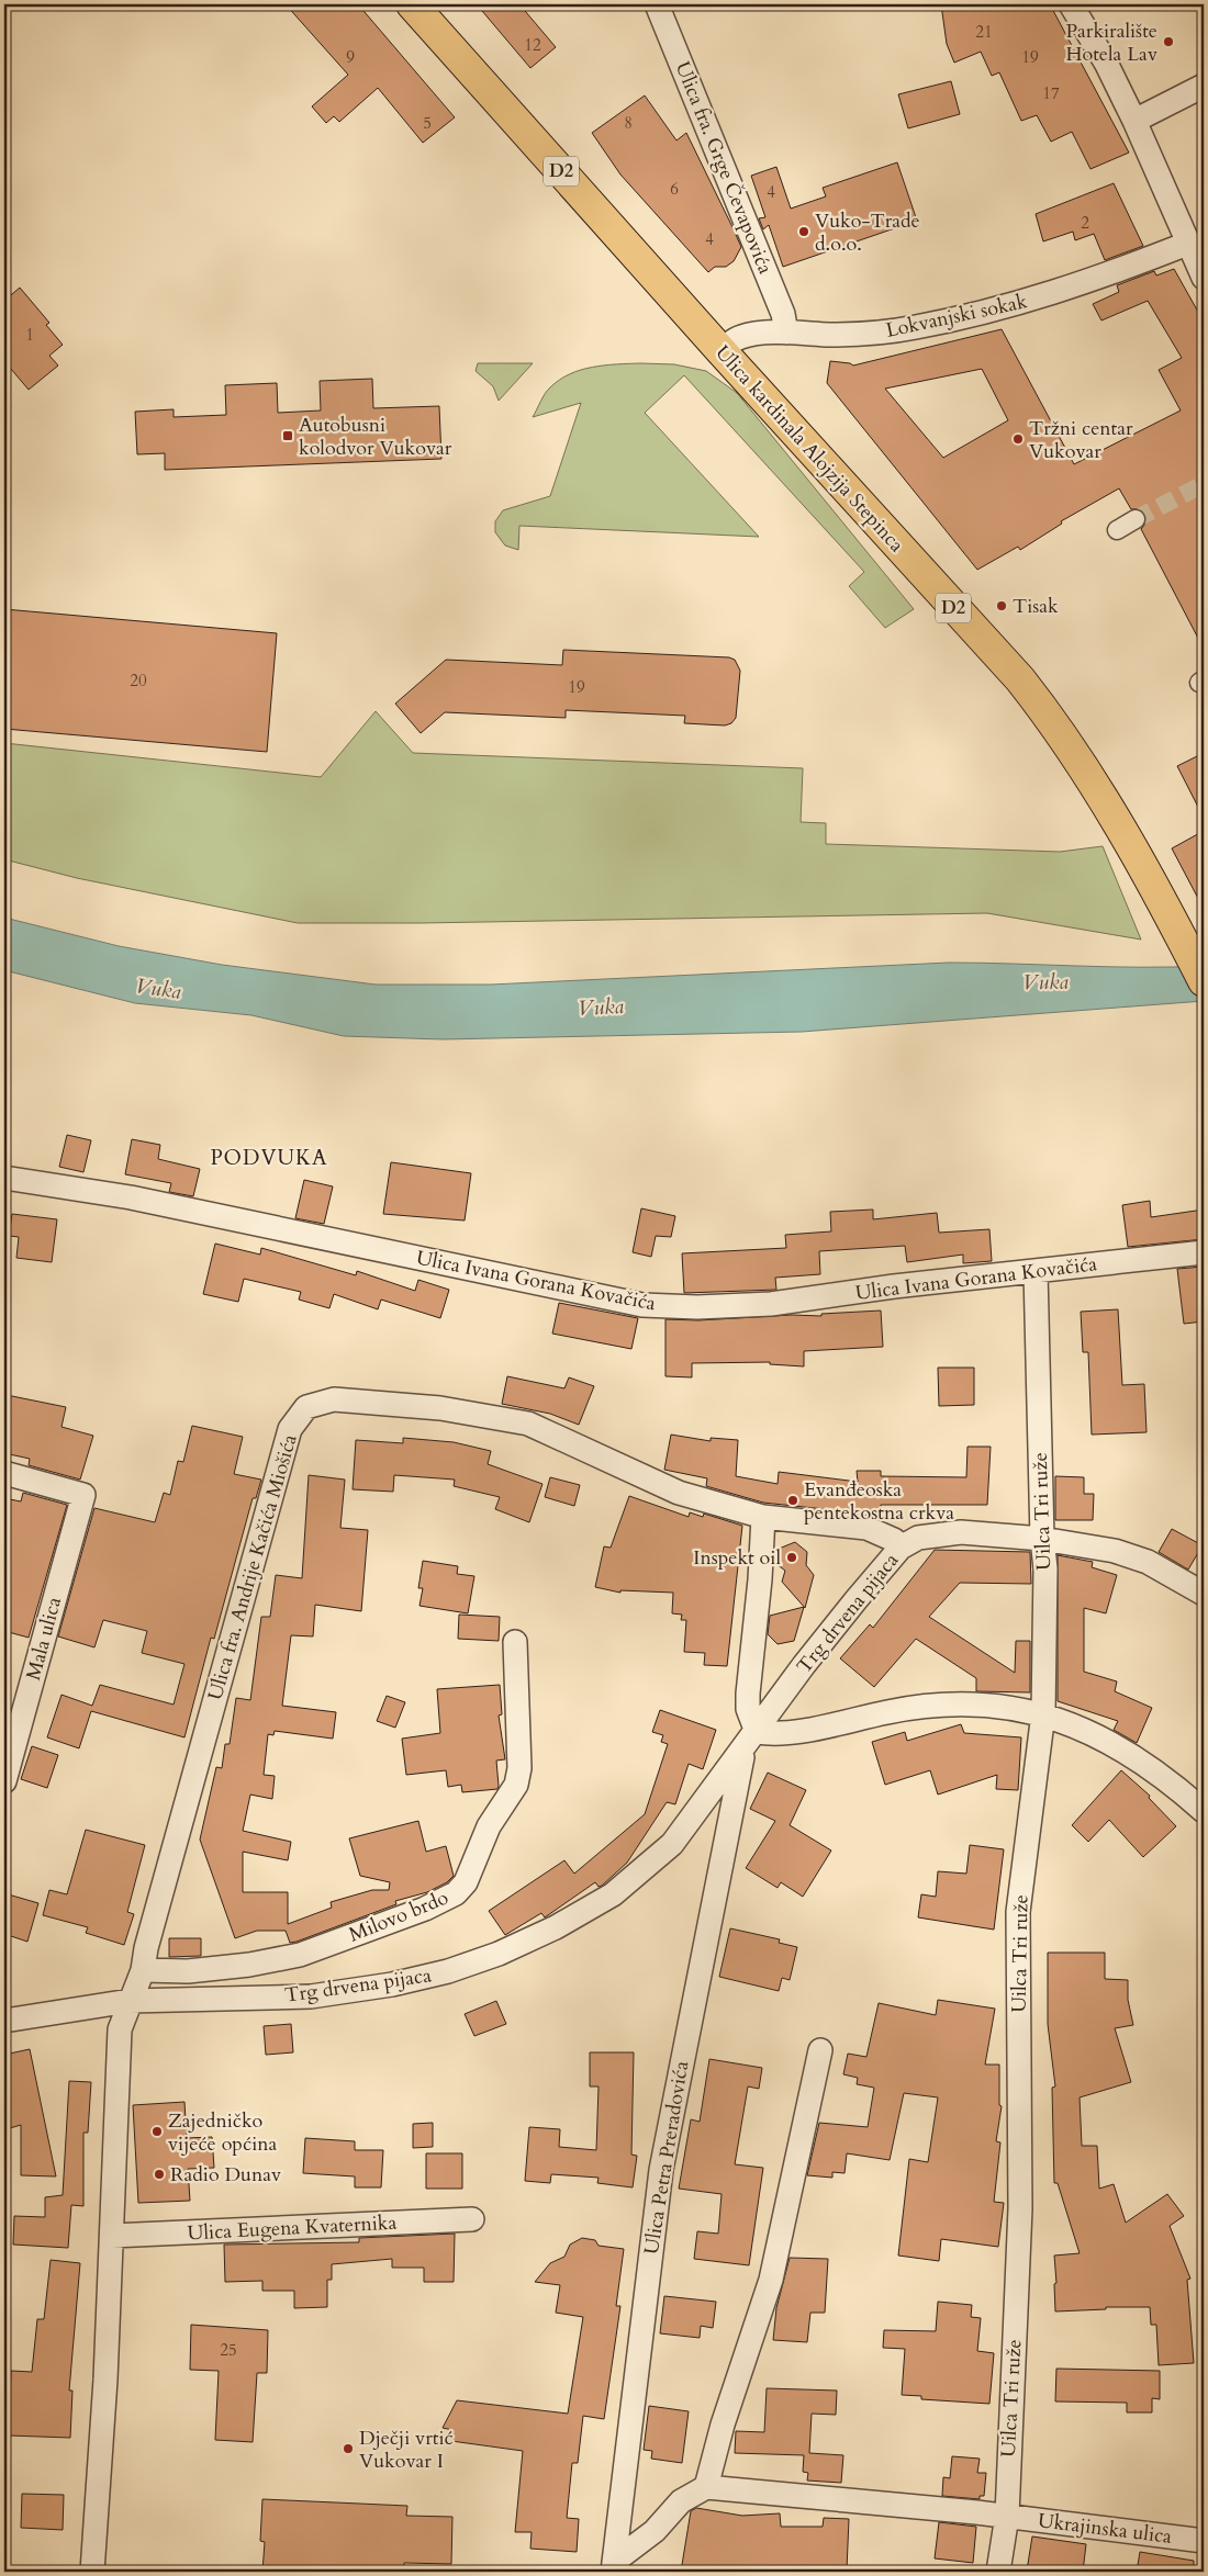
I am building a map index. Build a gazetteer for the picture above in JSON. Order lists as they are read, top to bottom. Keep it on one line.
{"streets":{"main road":["D2","Ulica kardinala Alojzija Stepinca"],"street":["Ulica fra. Grge Čevapovića","Lokvanjski sokak","Ulica Ivana Gorana Kovačića","Uilca Tri ruže","Ulica fra. Andrije Kačića Miošića","Trg drvena pijaca","Mala ulica","Milovo brdo","Ulica Petra Preradovića","Ulica Eugena Kvaternika","Ukrajinska ulica"]},"crossings":[["Ulica fra. Grge Čevapovića","Lokvanjski sokak"],["Lokvanjski sokak","Ulica kardinala Alojzija Stepinca"],["Ulica Ivana Gorana Kovačića","Uilca Tri ruže"],["Uilca Tri ruže","Ukrajinska ulica"],["Ulica fra. Andrije Kačića Miošića","Trg drvena pijaca"],["Ulica fra. Andrije Kačića Miošića","Milovo brdo"],["Trg drvena pijaca","Ulica Petra Preradovića"]],"districts":["PODVUKA"],"water":["Vuka"],"places":{"other":["Parkiralište Hotela Lav","Vuko-Trade d.o.o.","Tržni centar Vukovar","Tisak","Evanđeoska pentekostna crkva","Inspekt oil","Zajedničko vijeće općina","Radio Dunav","Dječji vrtić Vukovar I"],"transit":["Autobusni kolodvor Vukovar"]},"house_numbers":["21","12","9","19","17","5","8","6","4","2","4","1","20","19","25"]}
